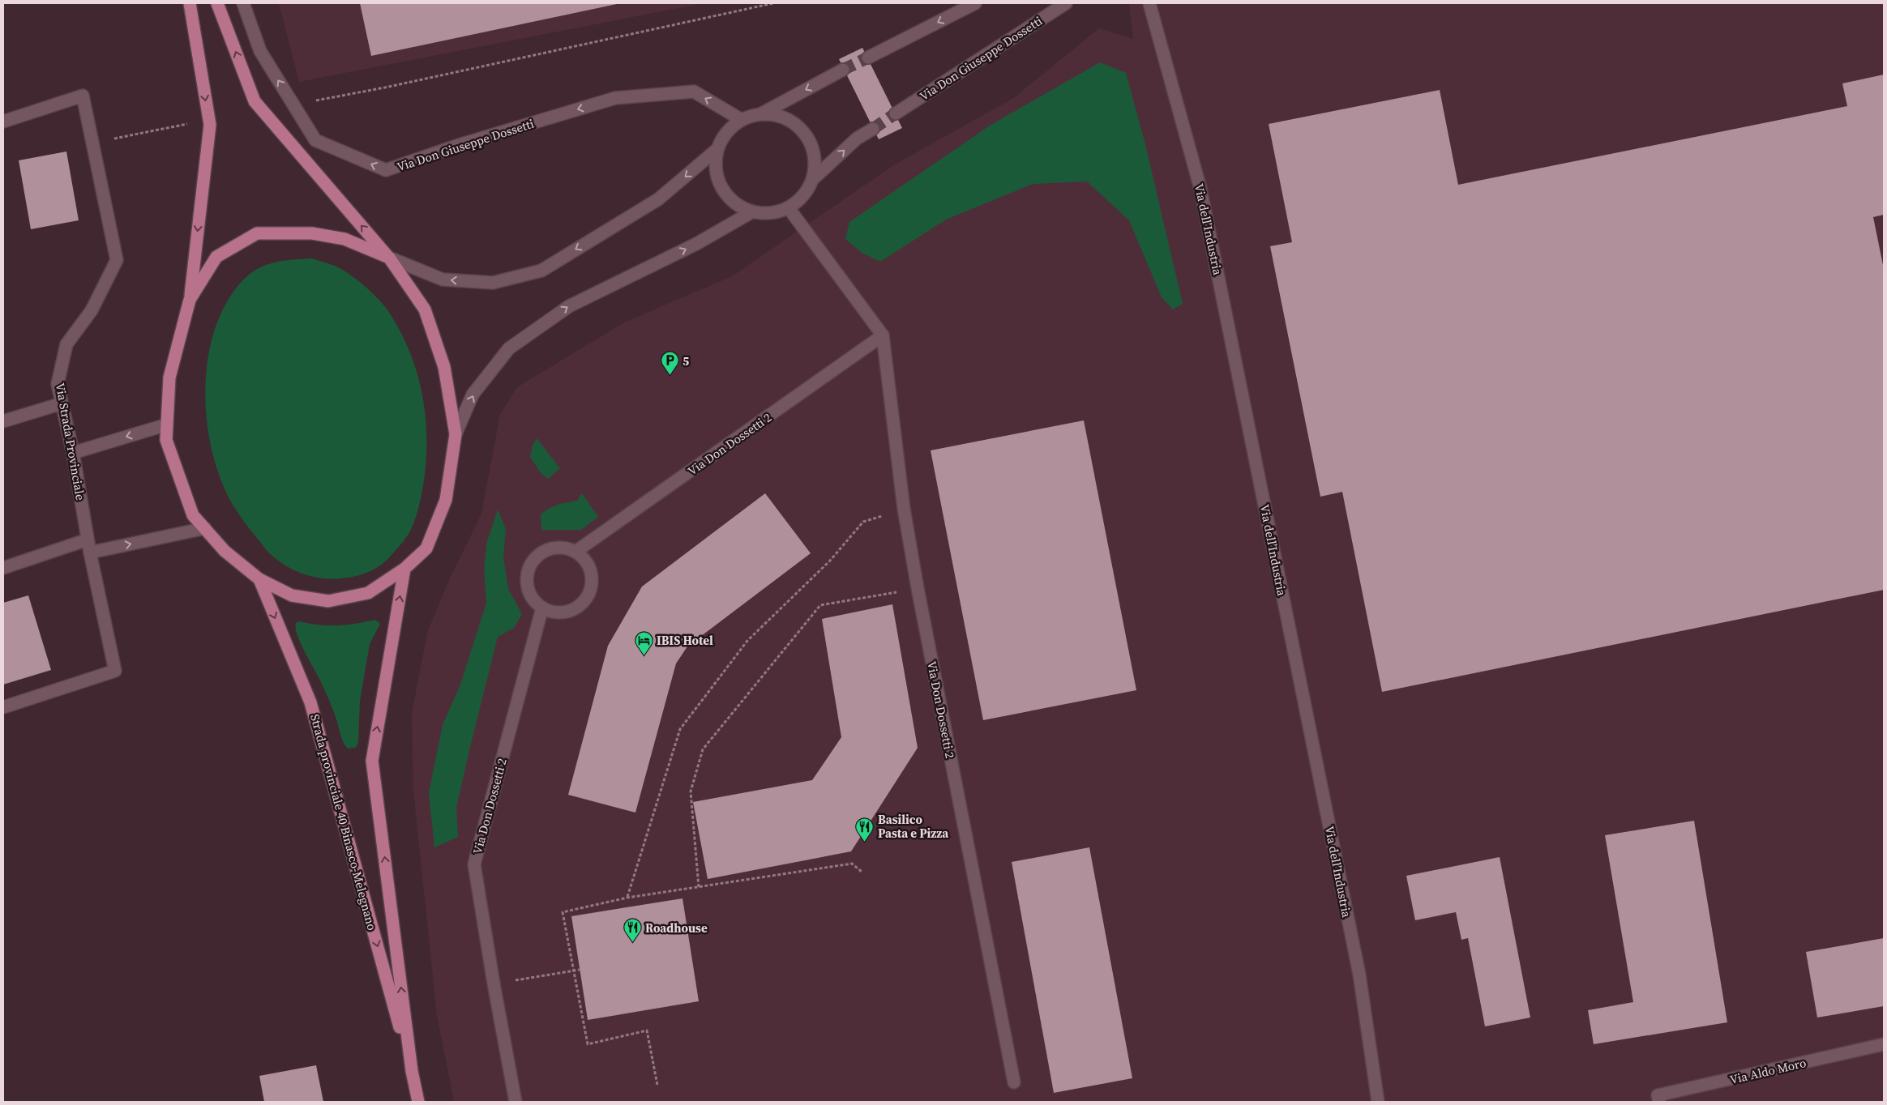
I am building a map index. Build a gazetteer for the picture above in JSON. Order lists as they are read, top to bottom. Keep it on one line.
{"streets":{"main road":["Strada provinciale 40 Binasco-Melegnano"],"street":["Via Don Giuseppe Dossetti","Via dell’Industria","Via Strada Provinciale","Via Don Dossetti 2","Via Aldo Moro"]},"crossings":[["Via Don Giuseppe Dossetti","Via Don Dossetti 2"]],"one_way":["Via Don Giuseppe Dossetti"],"places":{"parking":["5"],"hotel":["IBIS Hotel"],"restaurant":["Basilico Pasta e Pizza","Roadhouse"]}}
